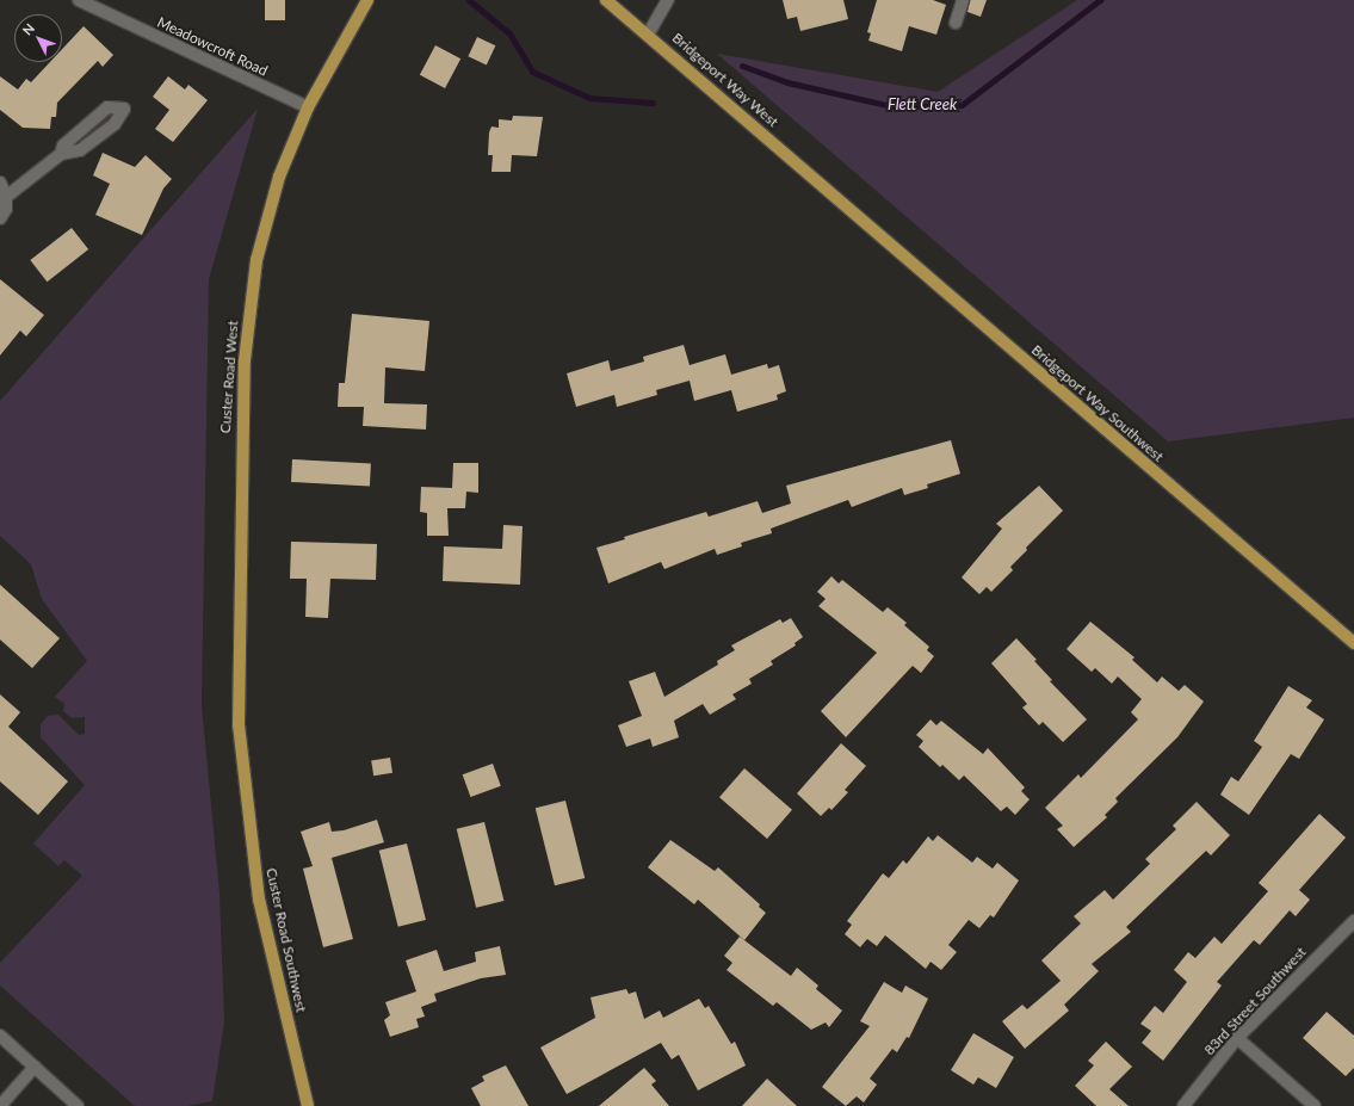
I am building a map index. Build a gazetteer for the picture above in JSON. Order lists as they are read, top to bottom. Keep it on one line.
{"streets":{"main road":["Bridgeport Way West","Custer Road West","Bridgeport Way Southwest","Custer Road Southwest"],"street":["Meadowcroft Road","83rd Street Southwest"]},"crossings":[["Meadowcroft Road","Custer Road West"],["Bridgeport Way West","Bridgeport Way Southwest"],["Custer Road West","Custer Road Southwest"]],"water":["Flett Creek"],"north":"top left"}
